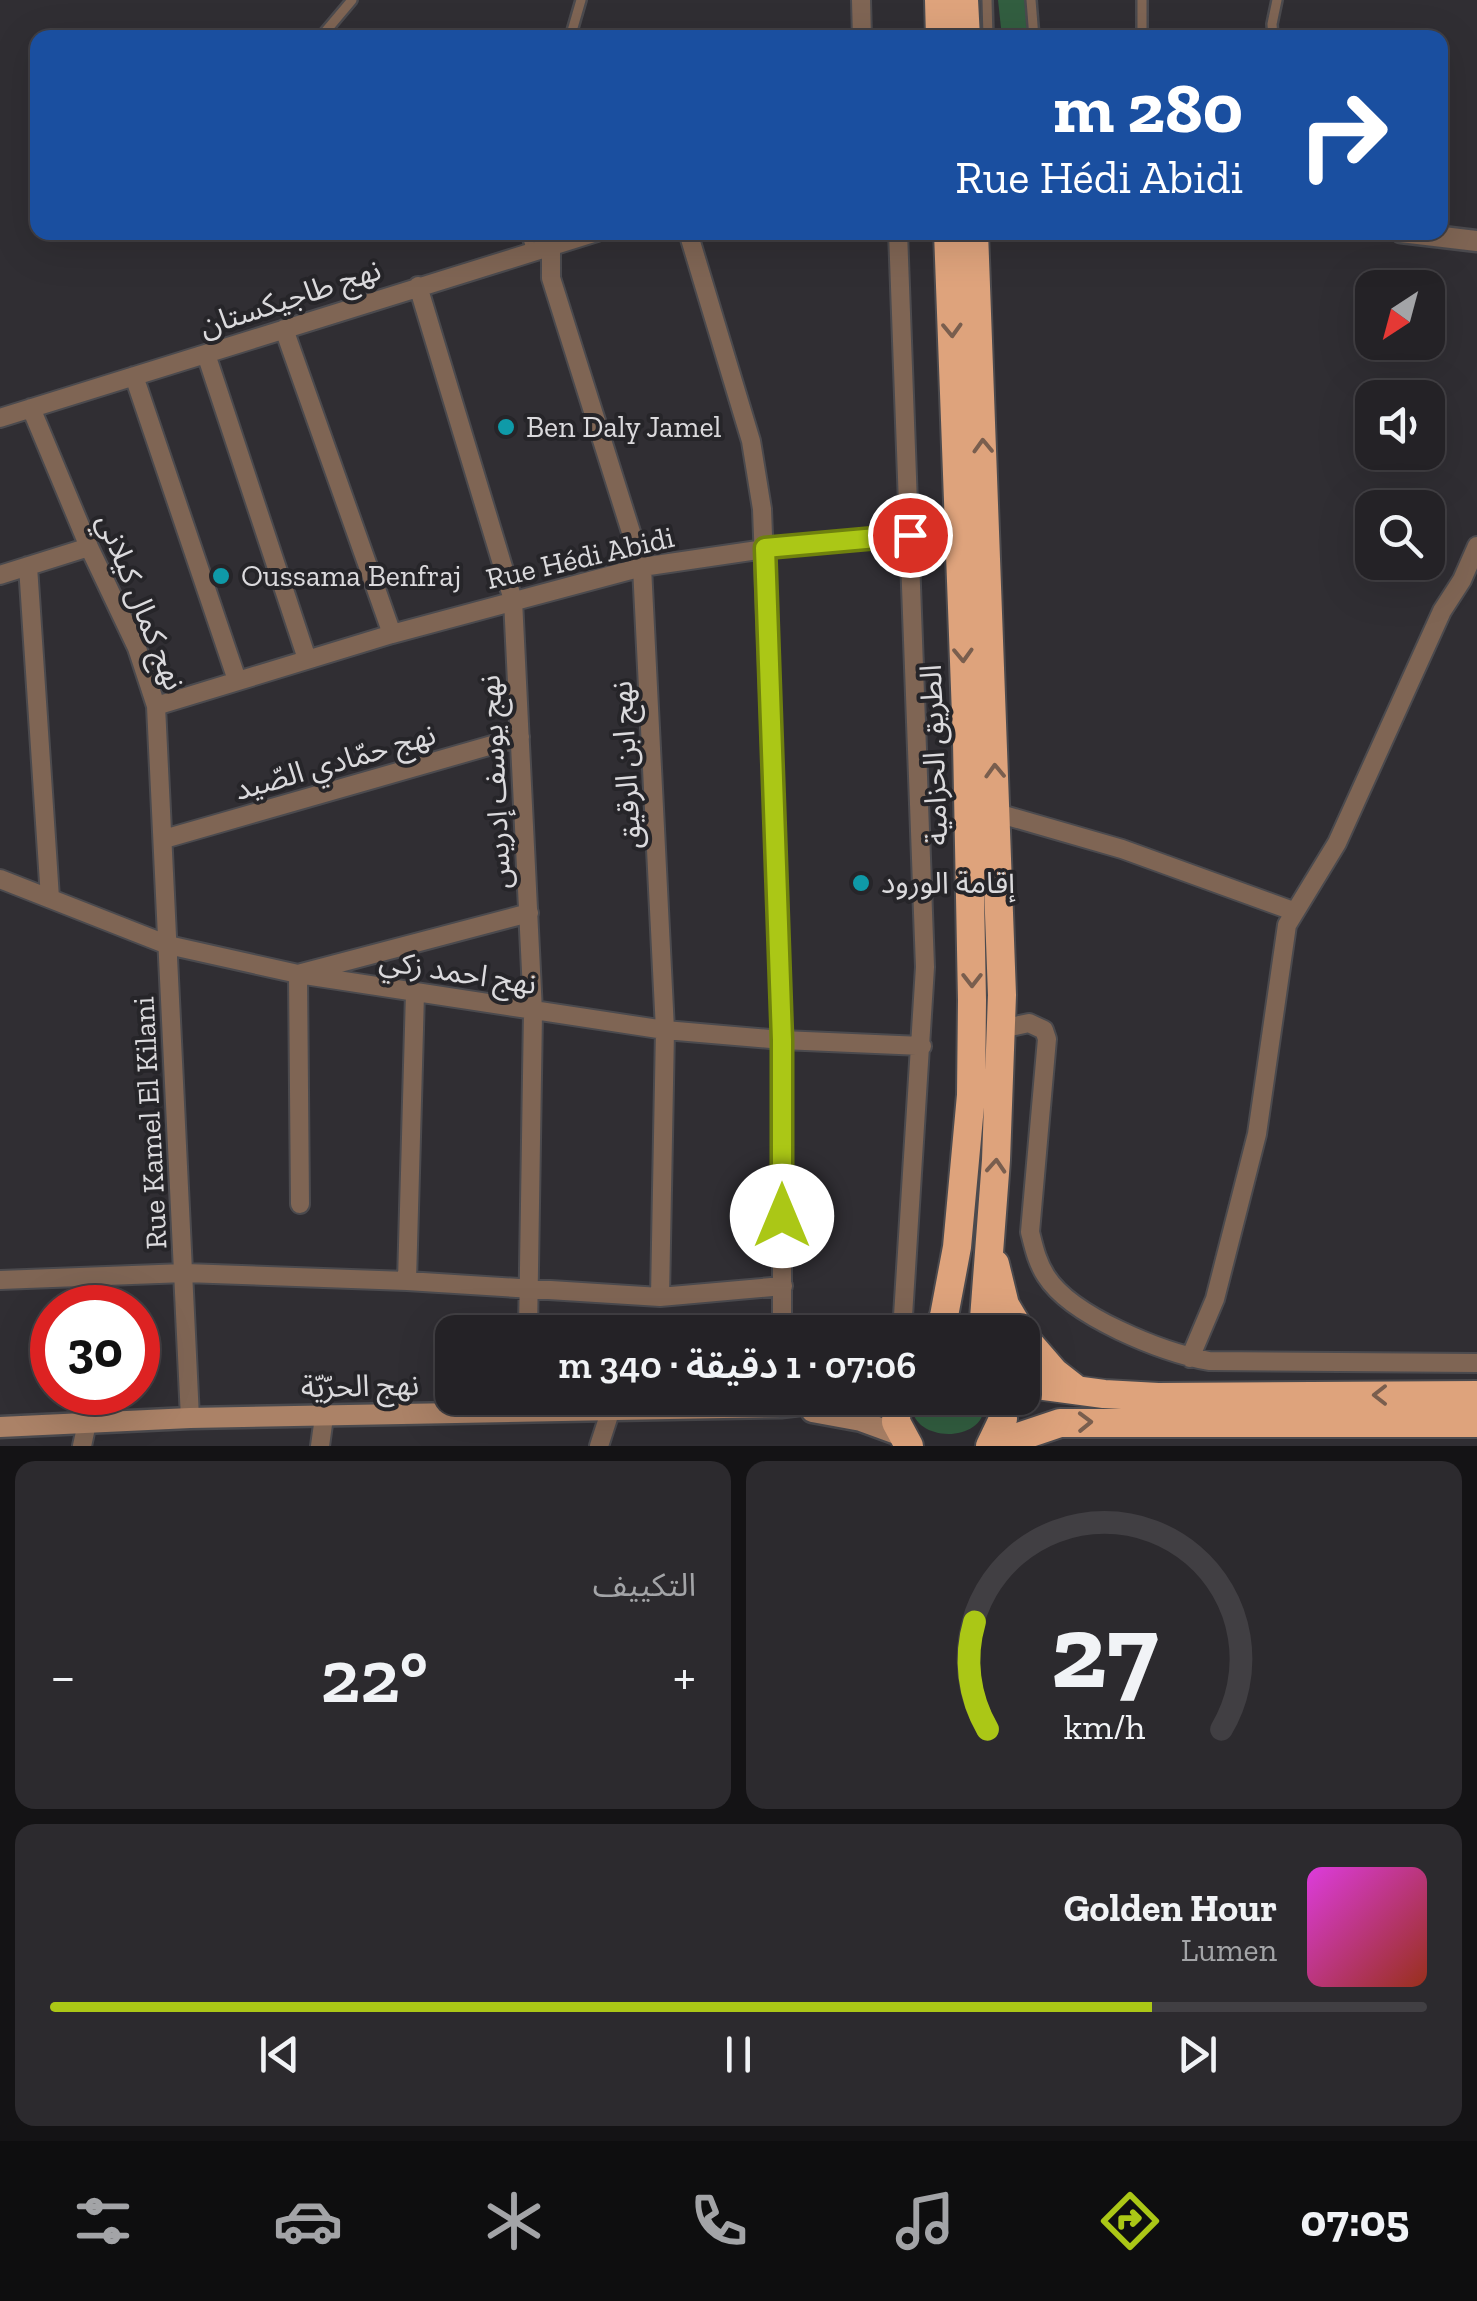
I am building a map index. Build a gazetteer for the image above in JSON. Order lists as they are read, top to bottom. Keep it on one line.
{"streets":{"highway":["الطريق الحزامية"],"main road":["نهج الحرّيّة"],"street":["نهج طاجيكستان","Rue Hédi Abidi","نهج كمال كيلاني","نهج حمّادي الصّيد","نهج ابن الرقيق","نهج يوسف إدريس","نهج احمد زكي","Rue Kamel El Kilani"]},"crossings":[["نهج طاجيكستان","نهج كمال كيلاني"],["نهج طاجيكستان","نهج ابن الرقيق"],["نهج طاجيكستان","نهج يوسف إدريس"],["Rue Hédi Abidi","نهج كمال كيلاني"],["Rue Hédi Abidi","نهج ابن الرقيق"],["Rue Hédi Abidi","نهج يوسف إدريس"],["نهج كمال كيلاني","نهج حمّادي الصّيد"],["نهج كمال كيلاني","نهج احمد زكي"],["نهج كمال كيلاني","Rue Kamel El Kilani"],["نهج حمّادي الصّيد","نهج يوسف إدريس"],["نهج ابن الرقيق","نهج احمد زكي"],["نهج يوسف إدريس","نهج احمد زكي"],["نهج احمد زكي","Rue Kamel El Kilani"],["Rue Kamel El Kilani","نهج الحرّيّة"]],"places":["Ben Daly Jamel","Oussama Benfraj","إقامة الورود"],"north":"bottom left","page":{"turn":["280 m","Rue Hédi Abidi"],"limit":"30","trip":"07:06 · 1 دقيقة · 340 m","tile":"التكييف","heat":["−","22°","+"],"song":["Golden Hour","Lumen"],"tabs":"07:05","gauge":["27","km/h"]}}
